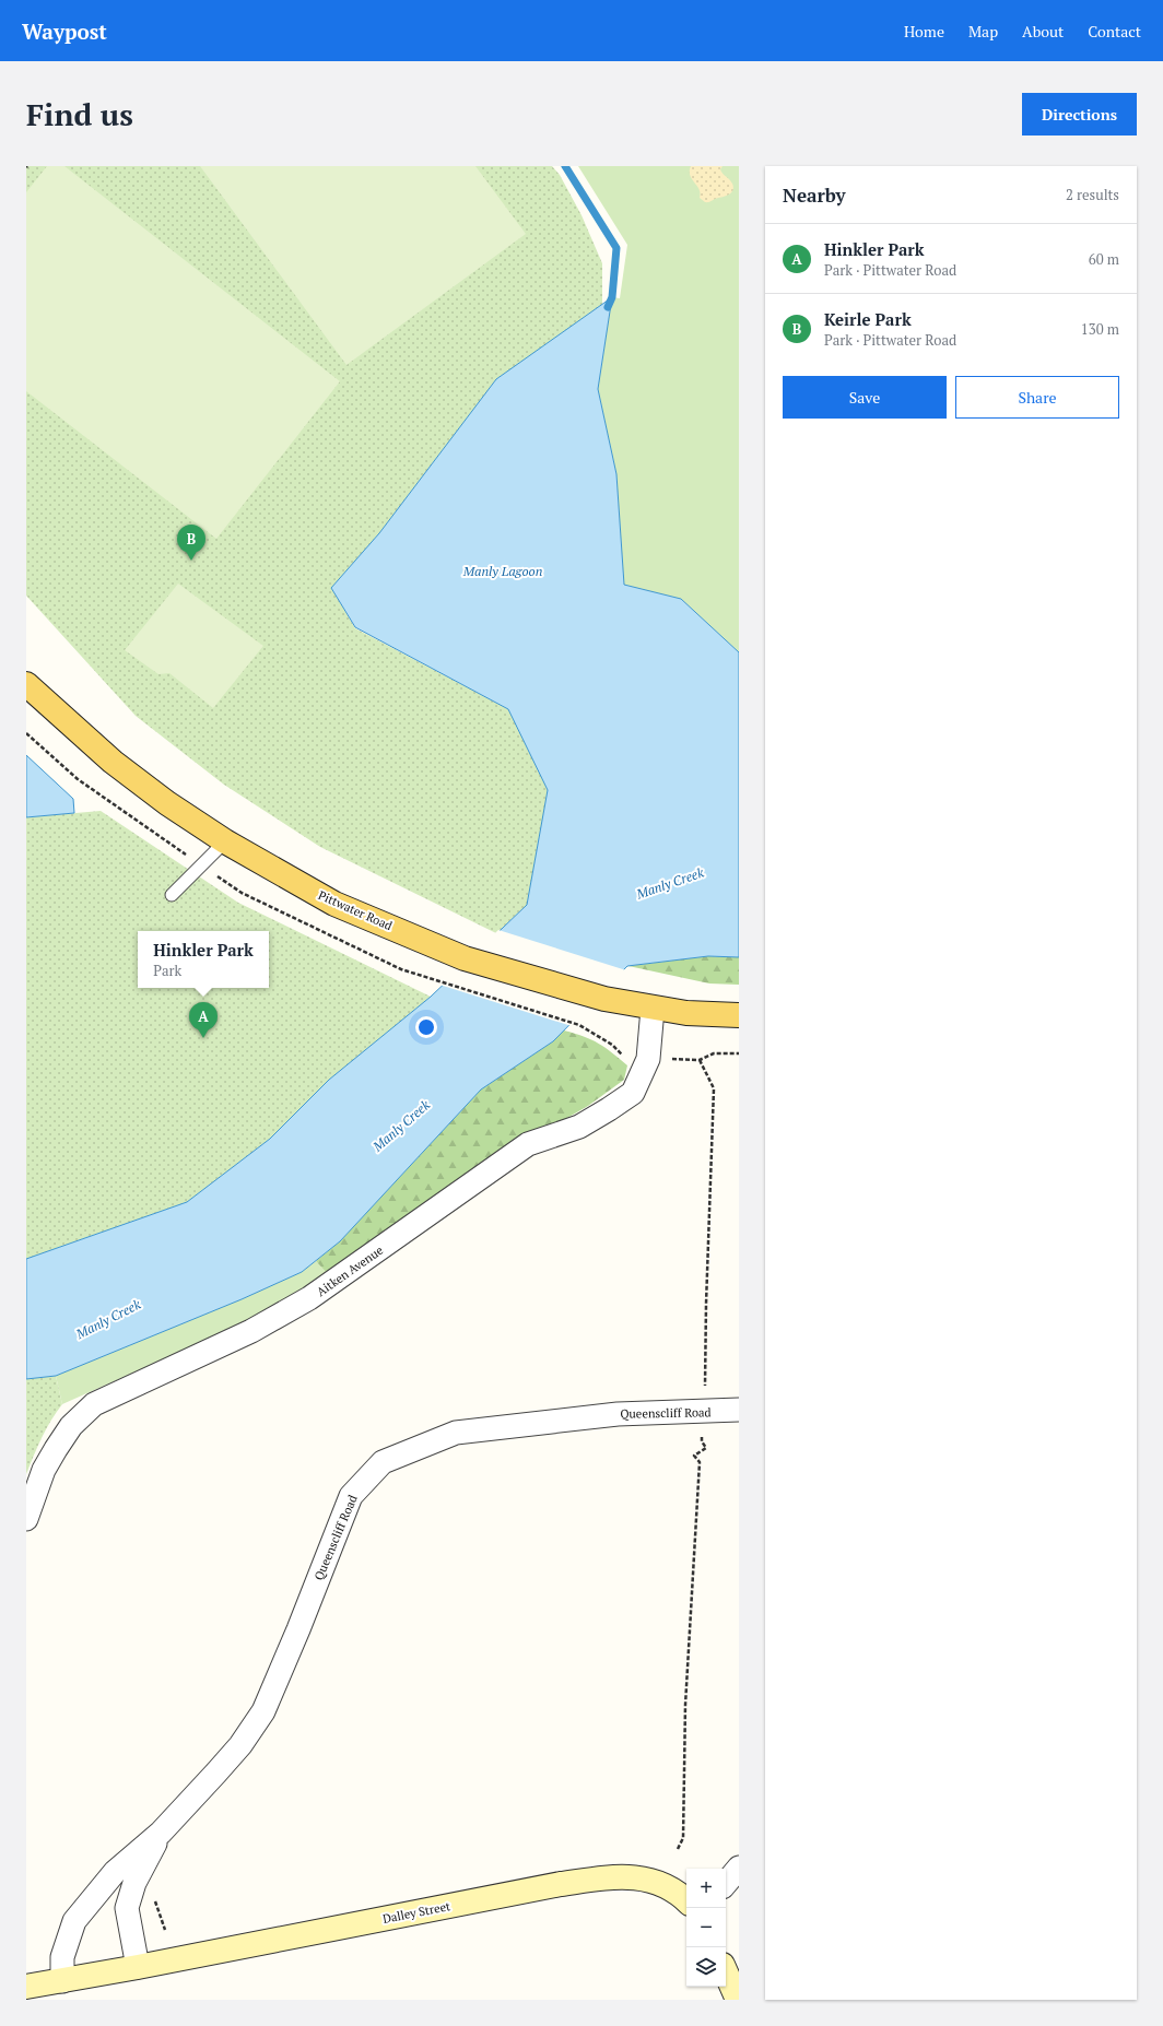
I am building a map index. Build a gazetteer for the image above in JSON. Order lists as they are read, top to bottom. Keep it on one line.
{"streets":{"main road":["Pittwater Road","Dalley Street"],"street":["Aitken Avenue","Queenscliff Road"]},"crossings":[["Pittwater Road","Aitken Avenue"],["Queenscliff Road","Dalley Street"]],"water":["Manly Lagoon","Manly Creek"],"page":{"header":"Waypost","nav":["Home","Map","About","Contact"],"buttons":["Directions",["Save","Share"]],"title":"Find us","heading":["Nearby","2 results"],"list":[{"mark":"A","name":"Hinkler Park","note":"Park · Pittwater Road","value":"60 m"},{"mark":"B","name":"Keirle Park","note":"Park · Pittwater Road","value":"130 m"}],"pins":["B","A"],"popup":["Hinkler Park","Park"],"map_buttons":["+","−"]}}
